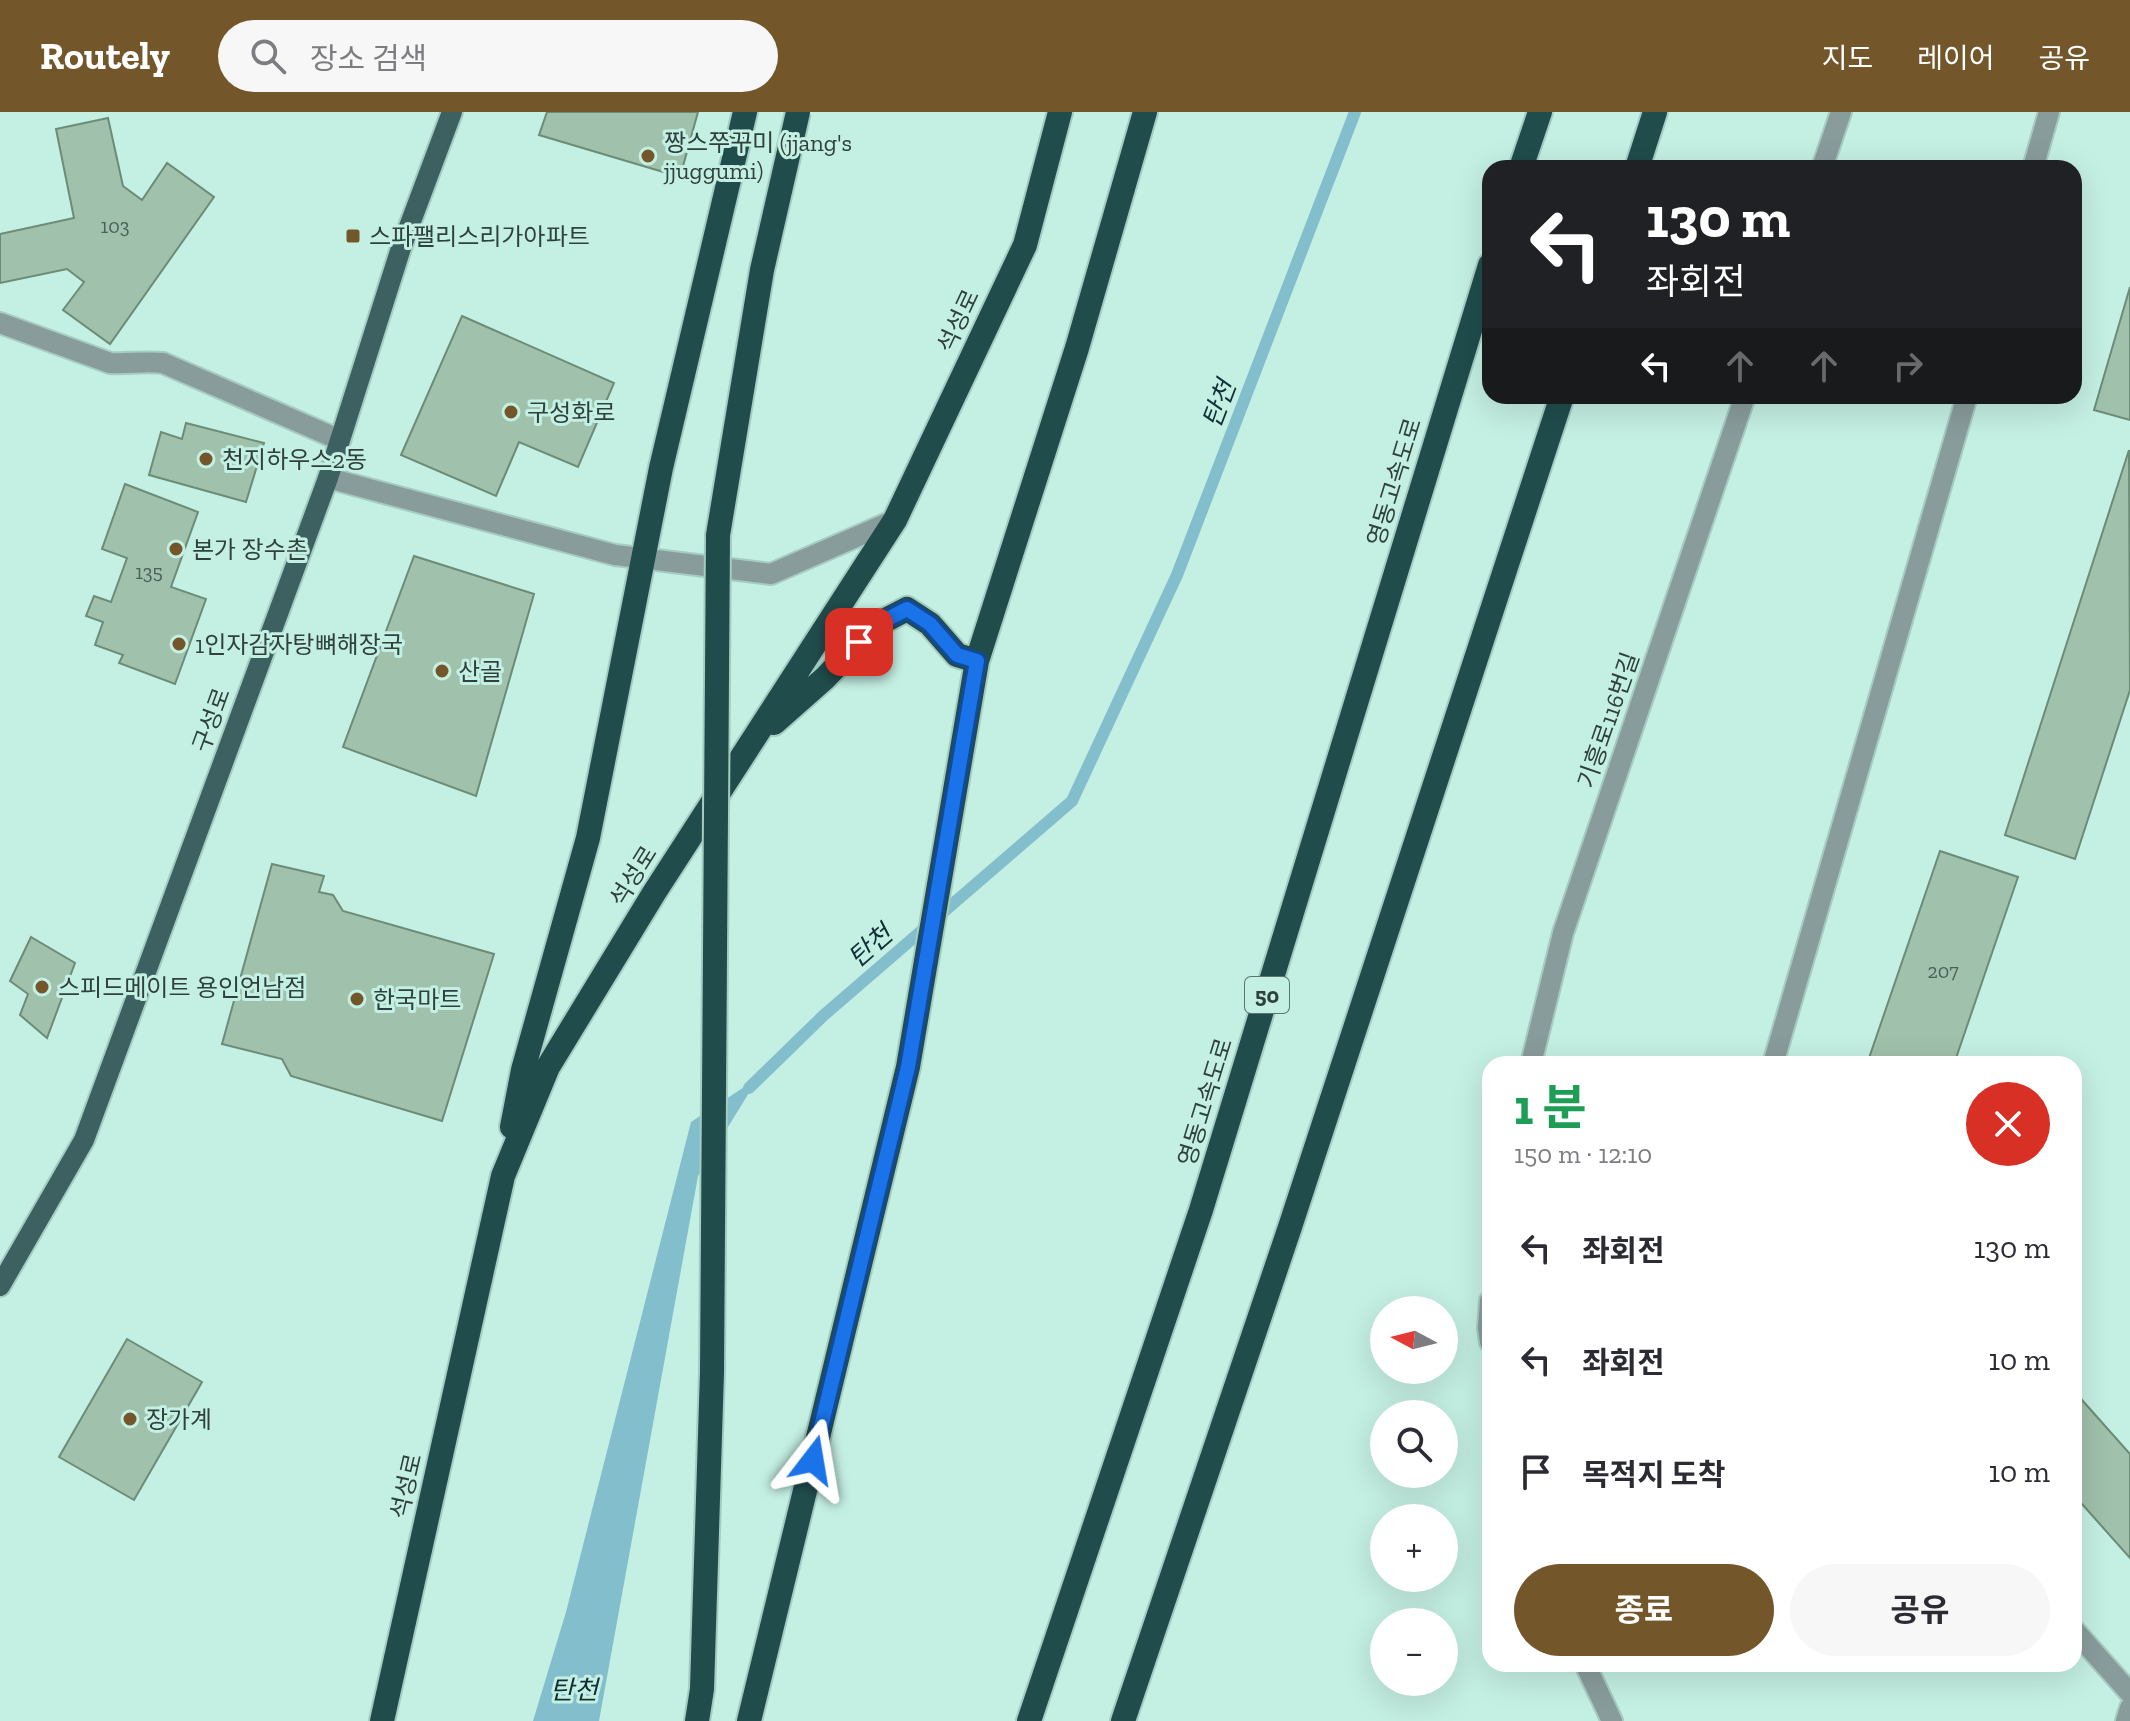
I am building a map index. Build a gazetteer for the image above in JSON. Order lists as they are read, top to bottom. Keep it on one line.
{"streets":{"highway":["석성로","영동고속도로","50"],"main road":["구성로"],"street":["기흥로116번길"]},"water":["탄천"],"places":{"other":["짱스쭈꾸미 (jjang's jjuggumi)","구성화로","천지하우스2동","본가 장수촌","1인자감자탕뼈해장국","산골","스피드메이트 용인언남점","한국마트","장가계"],"transit":["스파팰리스리가아파트"]},"house_numbers":["103","135","207"],"north":"left","page":{"header":"Routely","search":"장소 검색","nav":["지도","레이어","공유"],"turn":["130 m","좌회전"],"heading":["1 분","150 m · 12:10"],"list":[{"name":"좌회전","value":"130 m"},{"name":"좌회전","value":"10 m"},{"name":"목적지 도착","value":"10 m"}],"map_buttons":["+","−"],"buttons":["종료","공유"]}}
